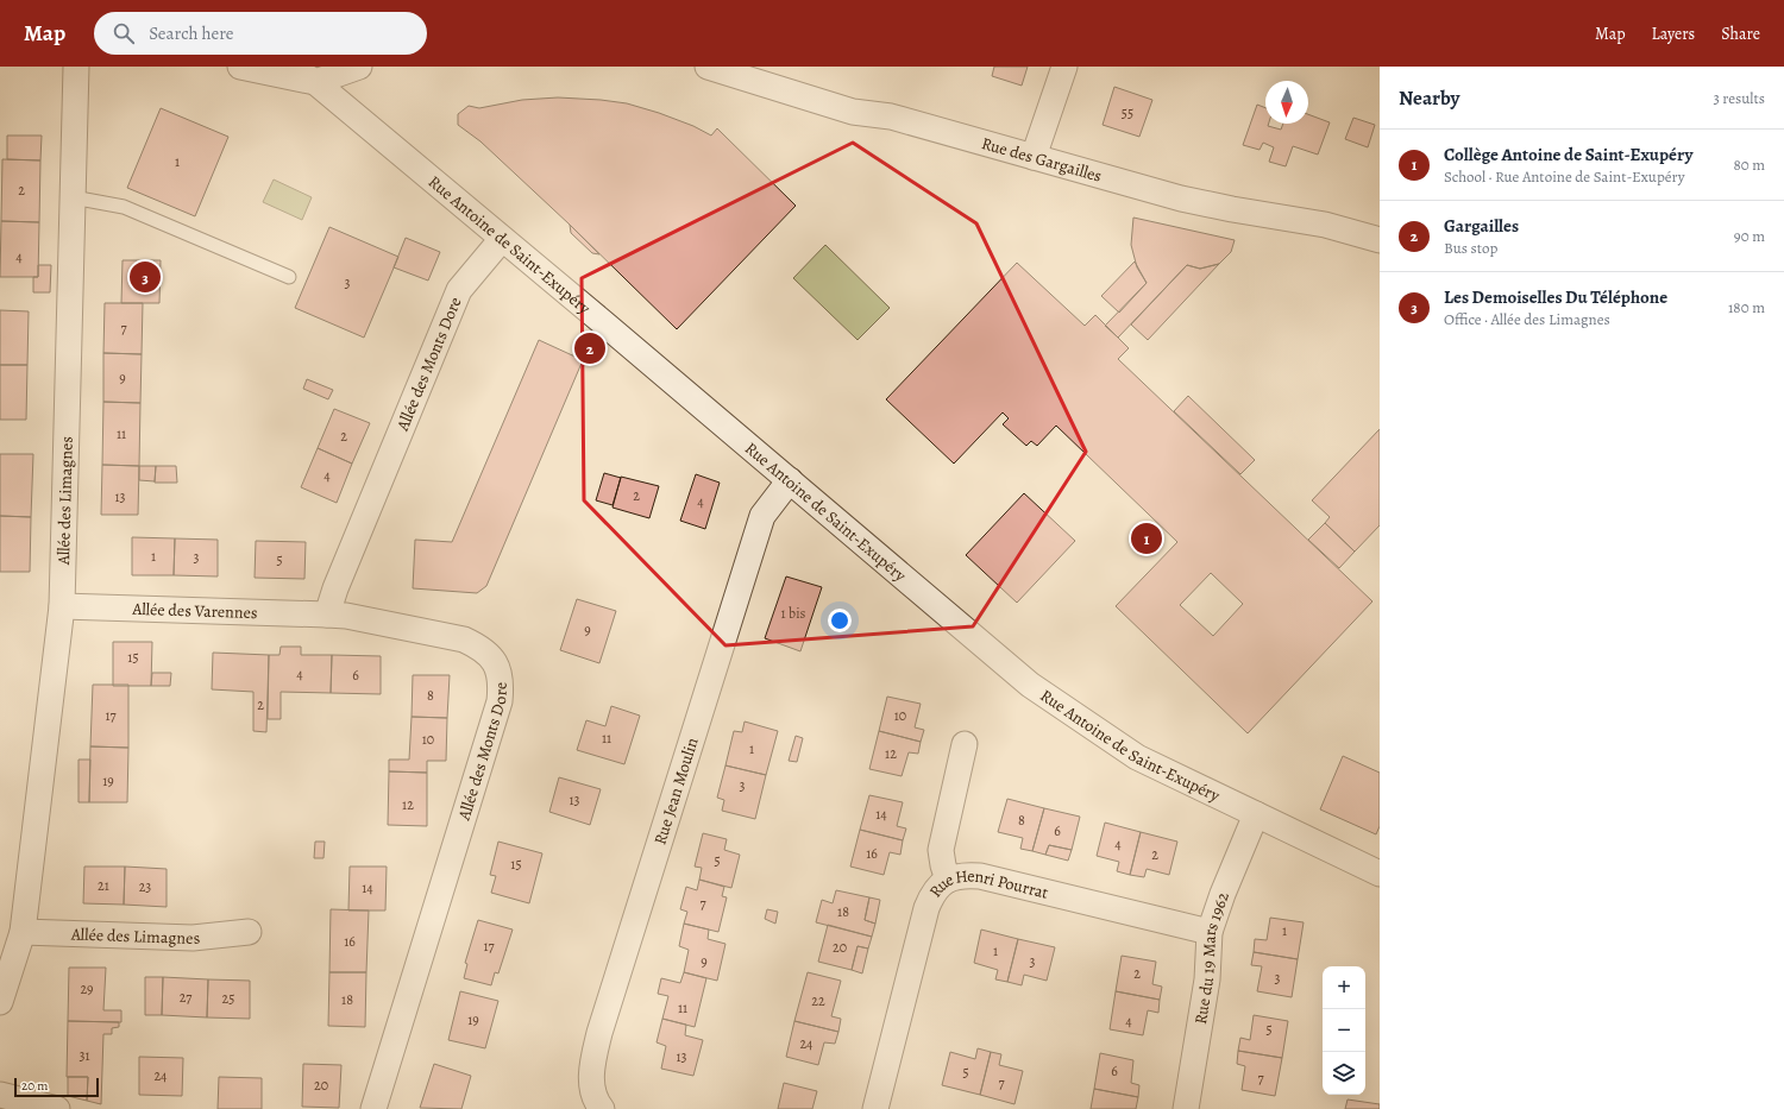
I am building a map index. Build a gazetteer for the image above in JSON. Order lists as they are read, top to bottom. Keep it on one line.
{"streets":{"street":["Rue des Gargailles","Rue Antoine de Saint-Exupéry","Allée des Monts Dore","Allée des Limagnes","Allée des Varennes","Rue Jean Moulin","Rue Henri Pourrat","Rue du 19 Mars 1962"]},"crossings":[["Rue Antoine de Saint-Exupéry","Allée des Monts Dore"],["Rue Antoine de Saint-Exupéry","Rue Jean Moulin"],["Rue Antoine de Saint-Exupéry","Rue du 19 Mars 1962"],["Allée des Monts Dore","Allée des Varennes"],["Allée des Limagnes","Allée des Varennes"],["Rue Henri Pourrat","Rue du 19 Mars 1962"]],"house_numbers":["55","1","2","4","3","7","9","11","2","4","2","13","4","1","3","5","1 bis","9","15","4","6","8","2","17","10","11","10","1","12","19","3","13","12","14","8","6","4","16","2","5","15","21","23","14","7","18","1","16","17","20","1","9","3","2","3","29","27","25","18","22","11","19","4","5","24","31","13","6","5","24","7","7","20"],"scale_bar":"20 m","north":"bottom","page":{"header":"Map","search":"Search here","nav":["Map","Layers","Share"],"heading":["Nearby","3 results"],"list":[{"mark":"1","name":"Collège Antoine de Saint-Exupéry","note":"School · Rue Antoine de Saint-Exupéry","value":"80 m"},{"mark":"2","name":"Gargailles","note":"Bus stop","value":"90 m"},{"mark":"3","name":"Les Demoiselles Du Téléphone","note":"Office · Allée des Limagnes","value":"180 m"}],"pins":["3","2","1"],"map_buttons":["+","−"],"scale":"20 m"}}
